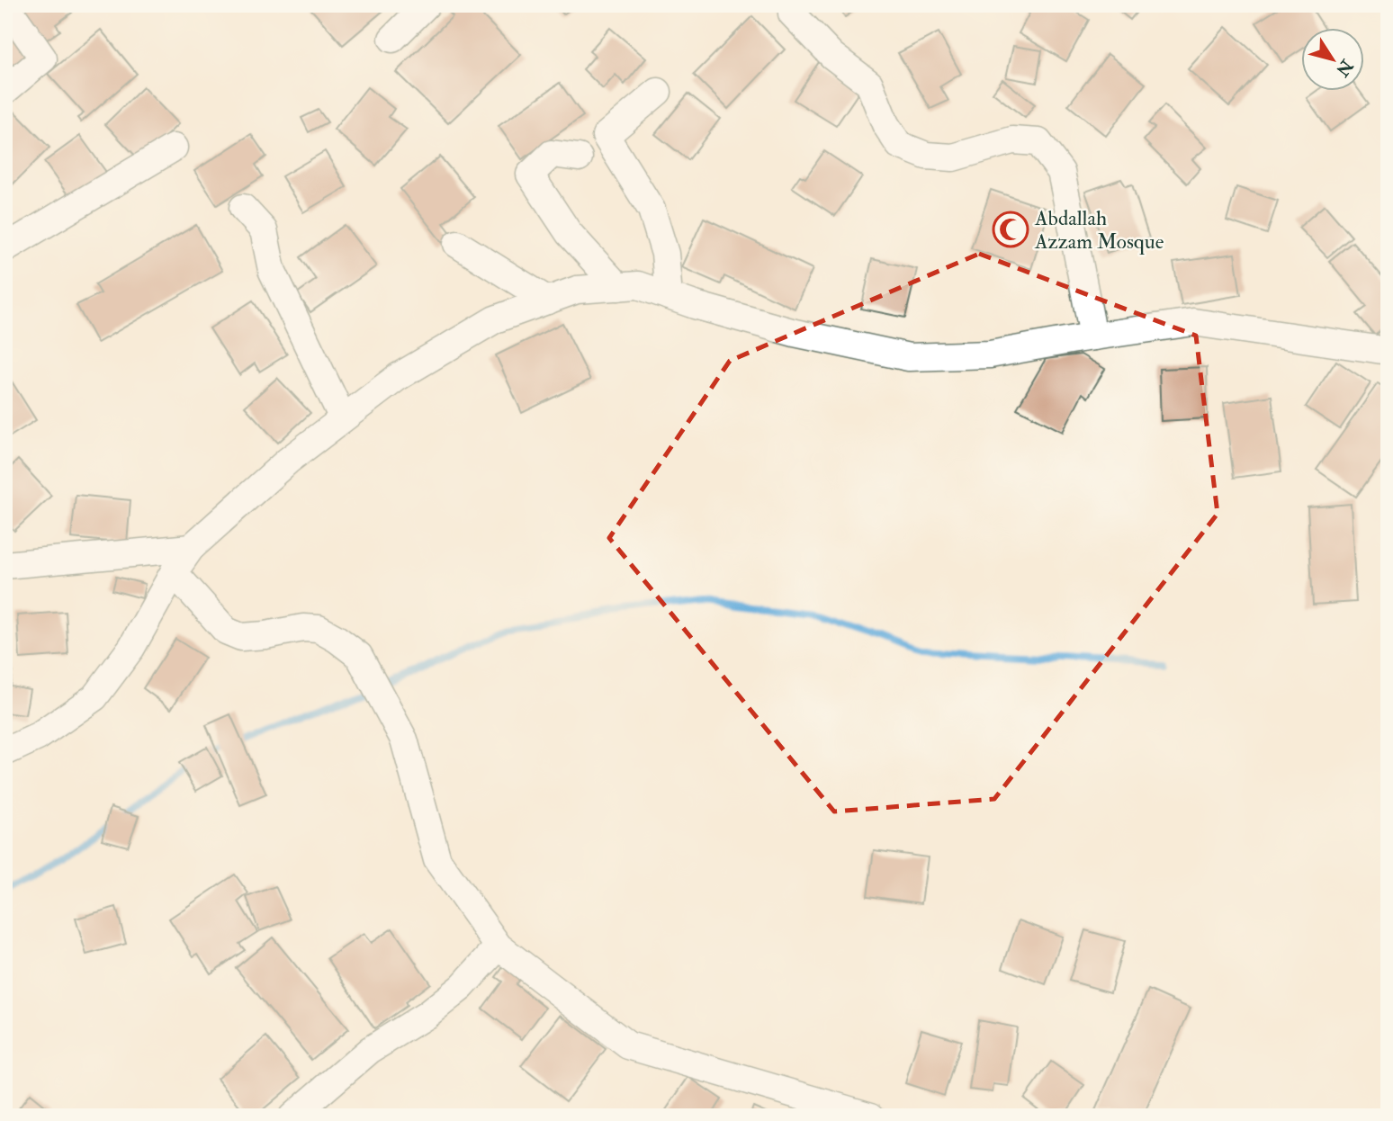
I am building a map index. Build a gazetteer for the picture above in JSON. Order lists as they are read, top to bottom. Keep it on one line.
{"places":{"mosque":["Abdallah Azzam Mosque"]},"north":"bottom right"}
